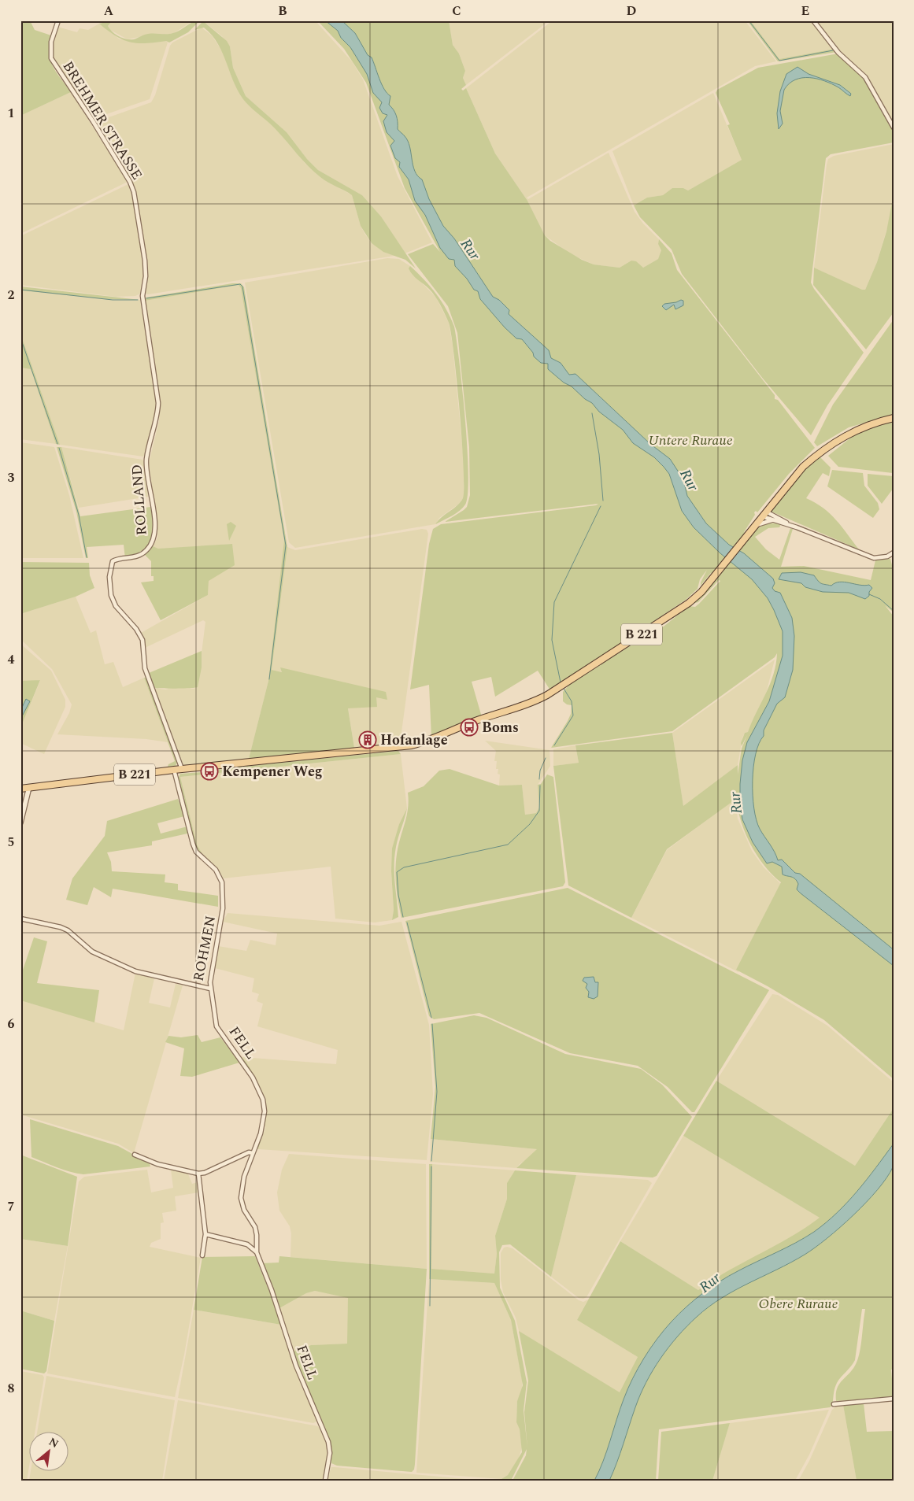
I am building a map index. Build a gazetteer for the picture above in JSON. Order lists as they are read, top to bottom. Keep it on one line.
{"streets":{"main road":["B 221"],"street":["BREHMER STRASSE","ROLLAND","ROHMEN","FELL"]},"crossings":[["BREHMER STRASSE","ROLLAND"],["ROLLAND","B 221"],["B 221","ROHMEN"],["ROHMEN","FELL"]],"water":["Rur"],"parks":["Untere Ruraue","Obere Ruraue"],"places":{"bus stop":["Boms","Kempener Weg"],"building":["Hofanlage"]},"north":"top right","grid":{"columns":["A","B","C","D","E"],"rows":["1","2","3","4","5","6","7","8"]}}
